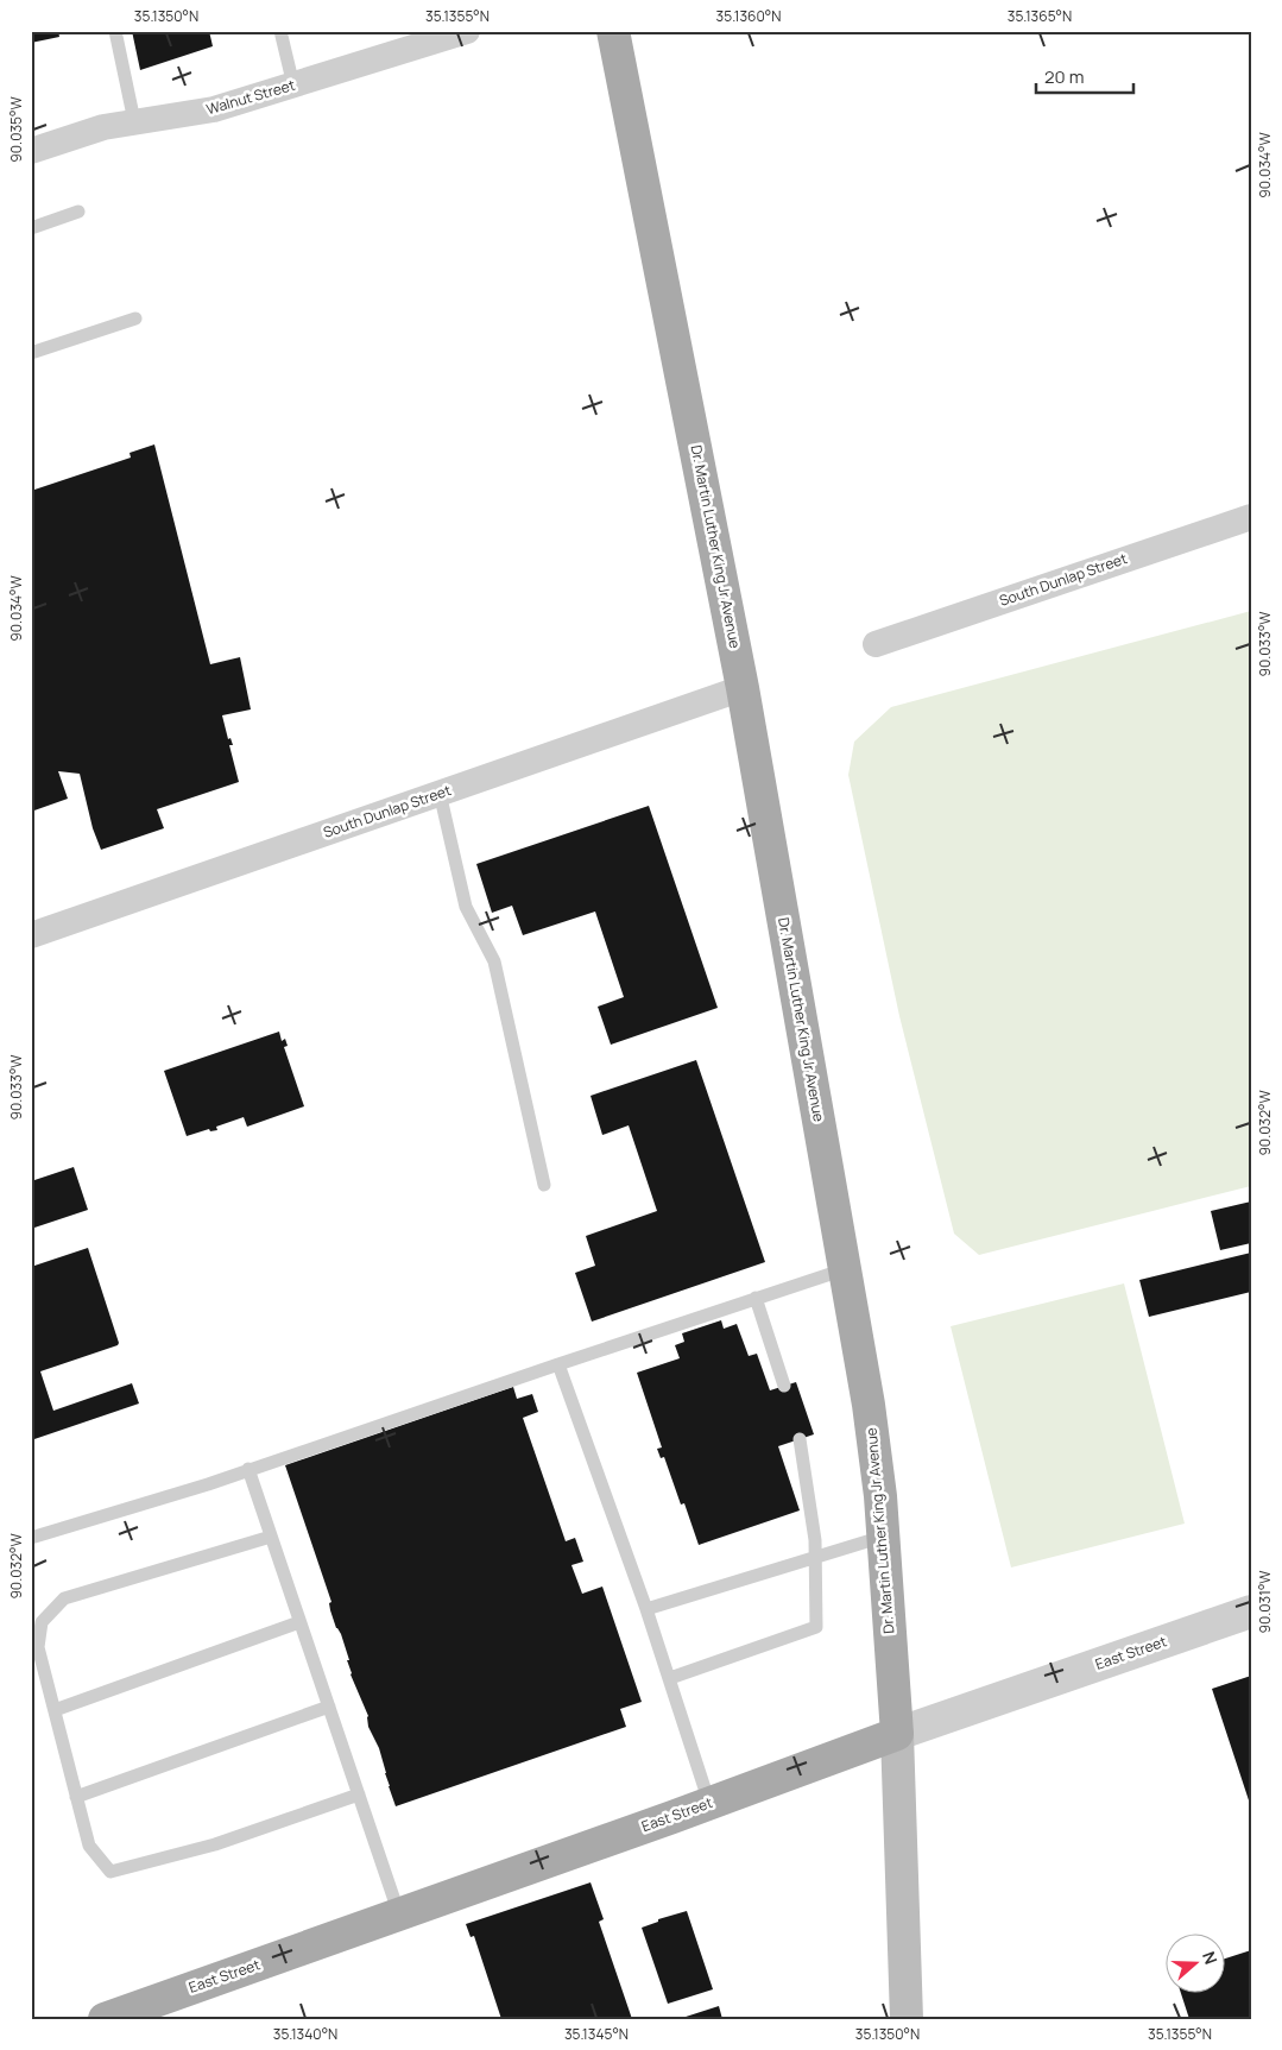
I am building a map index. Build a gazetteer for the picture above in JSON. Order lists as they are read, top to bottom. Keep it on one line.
{"streets":{"main road":["Dr. Martin Luther King Jr Avenue","East Street"],"street":["Walnut Street","South Dunlap Street"]},"crossings":[["Dr. Martin Luther King Jr Avenue","South Dunlap Street"],["Dr. Martin Luther King Jr Avenue","East Street"]],"scale_bar":"20 m","north":"right","coordinates":["35.1350°N","35.1355°N","35.1360°N","35.1365°N","90.035°W","90.034°W","90.033°W","90.032°W","90.031°W","35.1340°N","35.1345°N"]}
